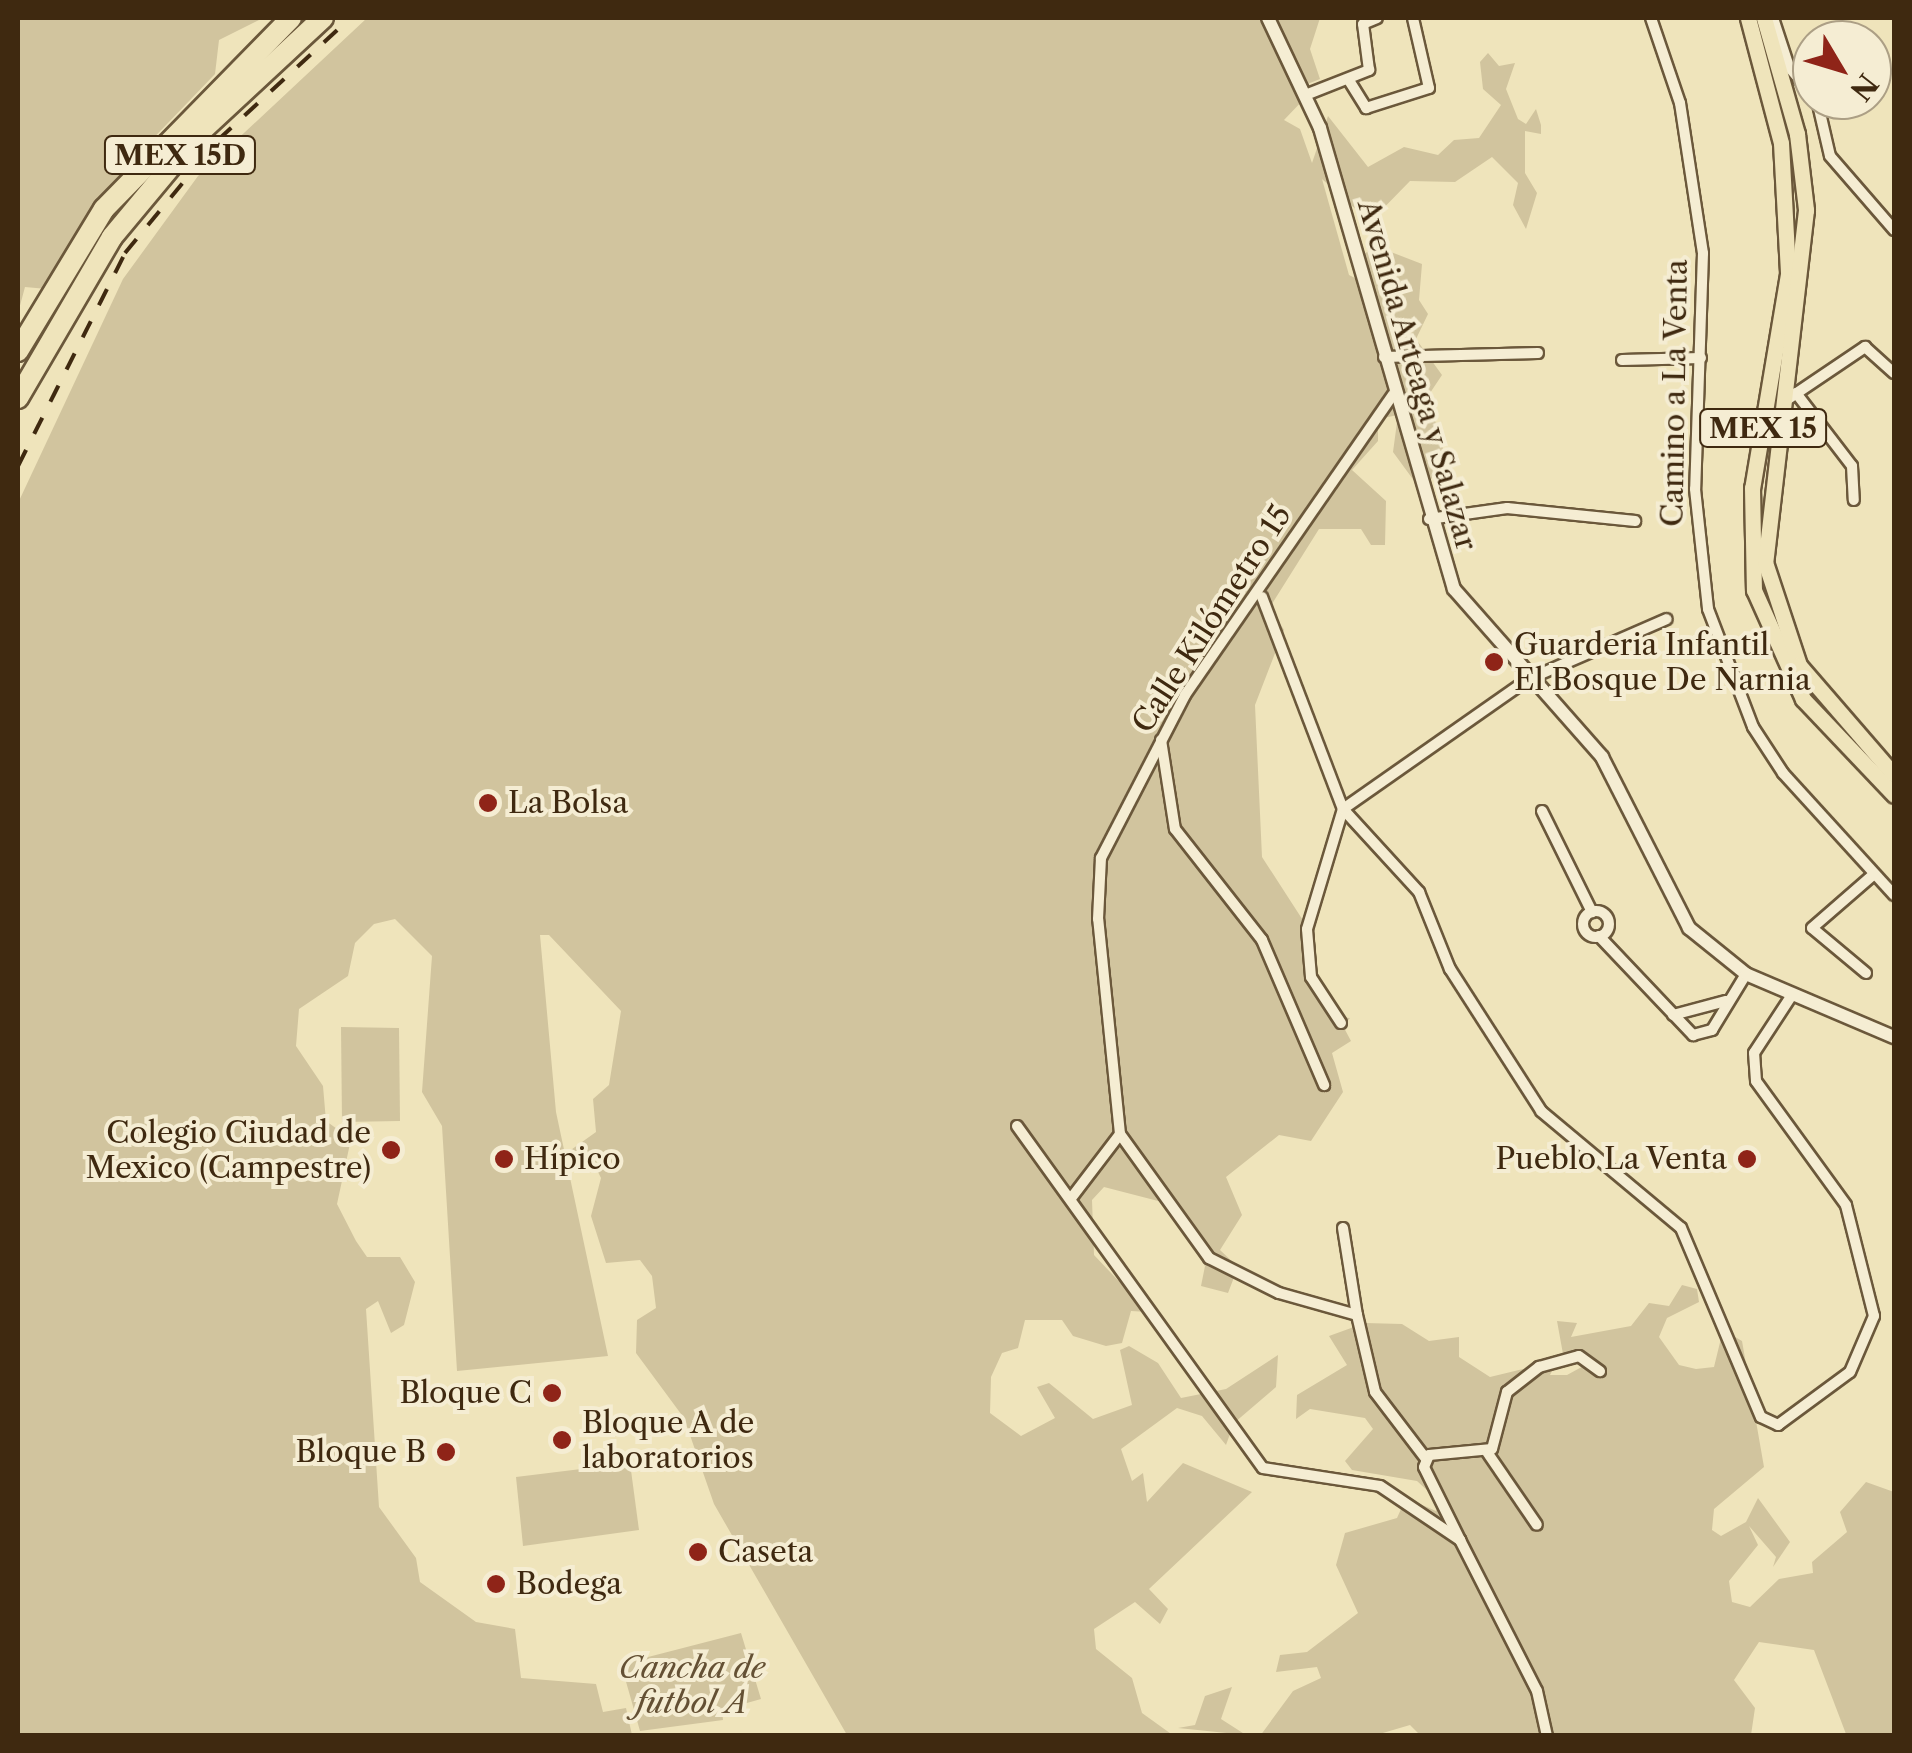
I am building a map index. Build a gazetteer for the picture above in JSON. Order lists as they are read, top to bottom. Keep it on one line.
{"streets":{"highway":["MEX 15D"],"main road":["MEX 15"],"street":["Avenida Arteaga y Salazar","Camino a La Venta","Calle Kilómetro 15"]},"crossings":[["Avenida Arteaga y Salazar","Calle Kilómetro 15"]],"parks":["Cancha de futbol A"],"places":["Guarderia Infantil El Bosque De Narnia","La Bolsa","Colegio Ciudad de Mexico (Campestre)","Hípico","Pueblo La Venta","Bloque C","Bloque A de laboratorios","Bloque B","Caseta","Bodega"],"north":"bottom right"}
